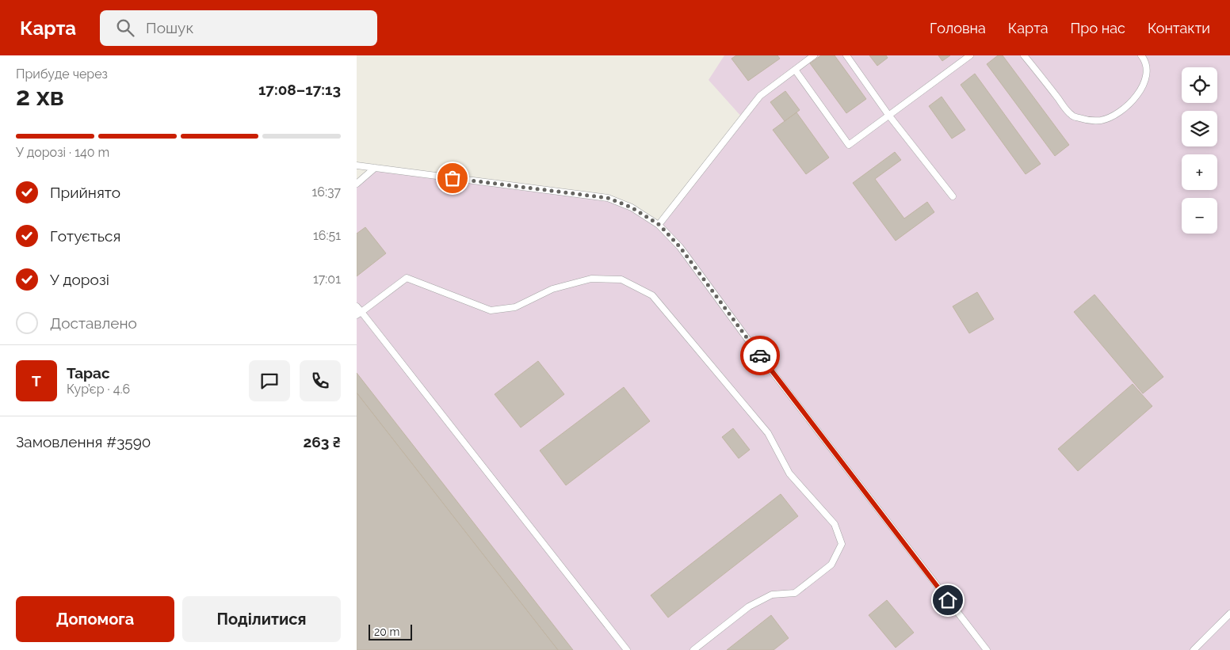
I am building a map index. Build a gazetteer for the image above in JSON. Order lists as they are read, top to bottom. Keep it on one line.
{"scale_bar":"20 m","page":{"header":"Карта","search":"Пошук","nav":["Головна","Карта","Про нас","Контакти"],"heading":["2 хв","Прибуде через","17:08–17:13"],"panel":["Тарас","Кур’єр · 4.6","Замовлення #3590","263 ₴"],"map_buttons":["+","−"],"bar":"У дорозі · 140 m","list":[["Прийнято","16:37"],["Готується","16:51"],["У дорозі","17:01"],"Доставлено"],"round":"Т","buttons":["Допомога","Поділитися"],"scale":"20 m"}}
